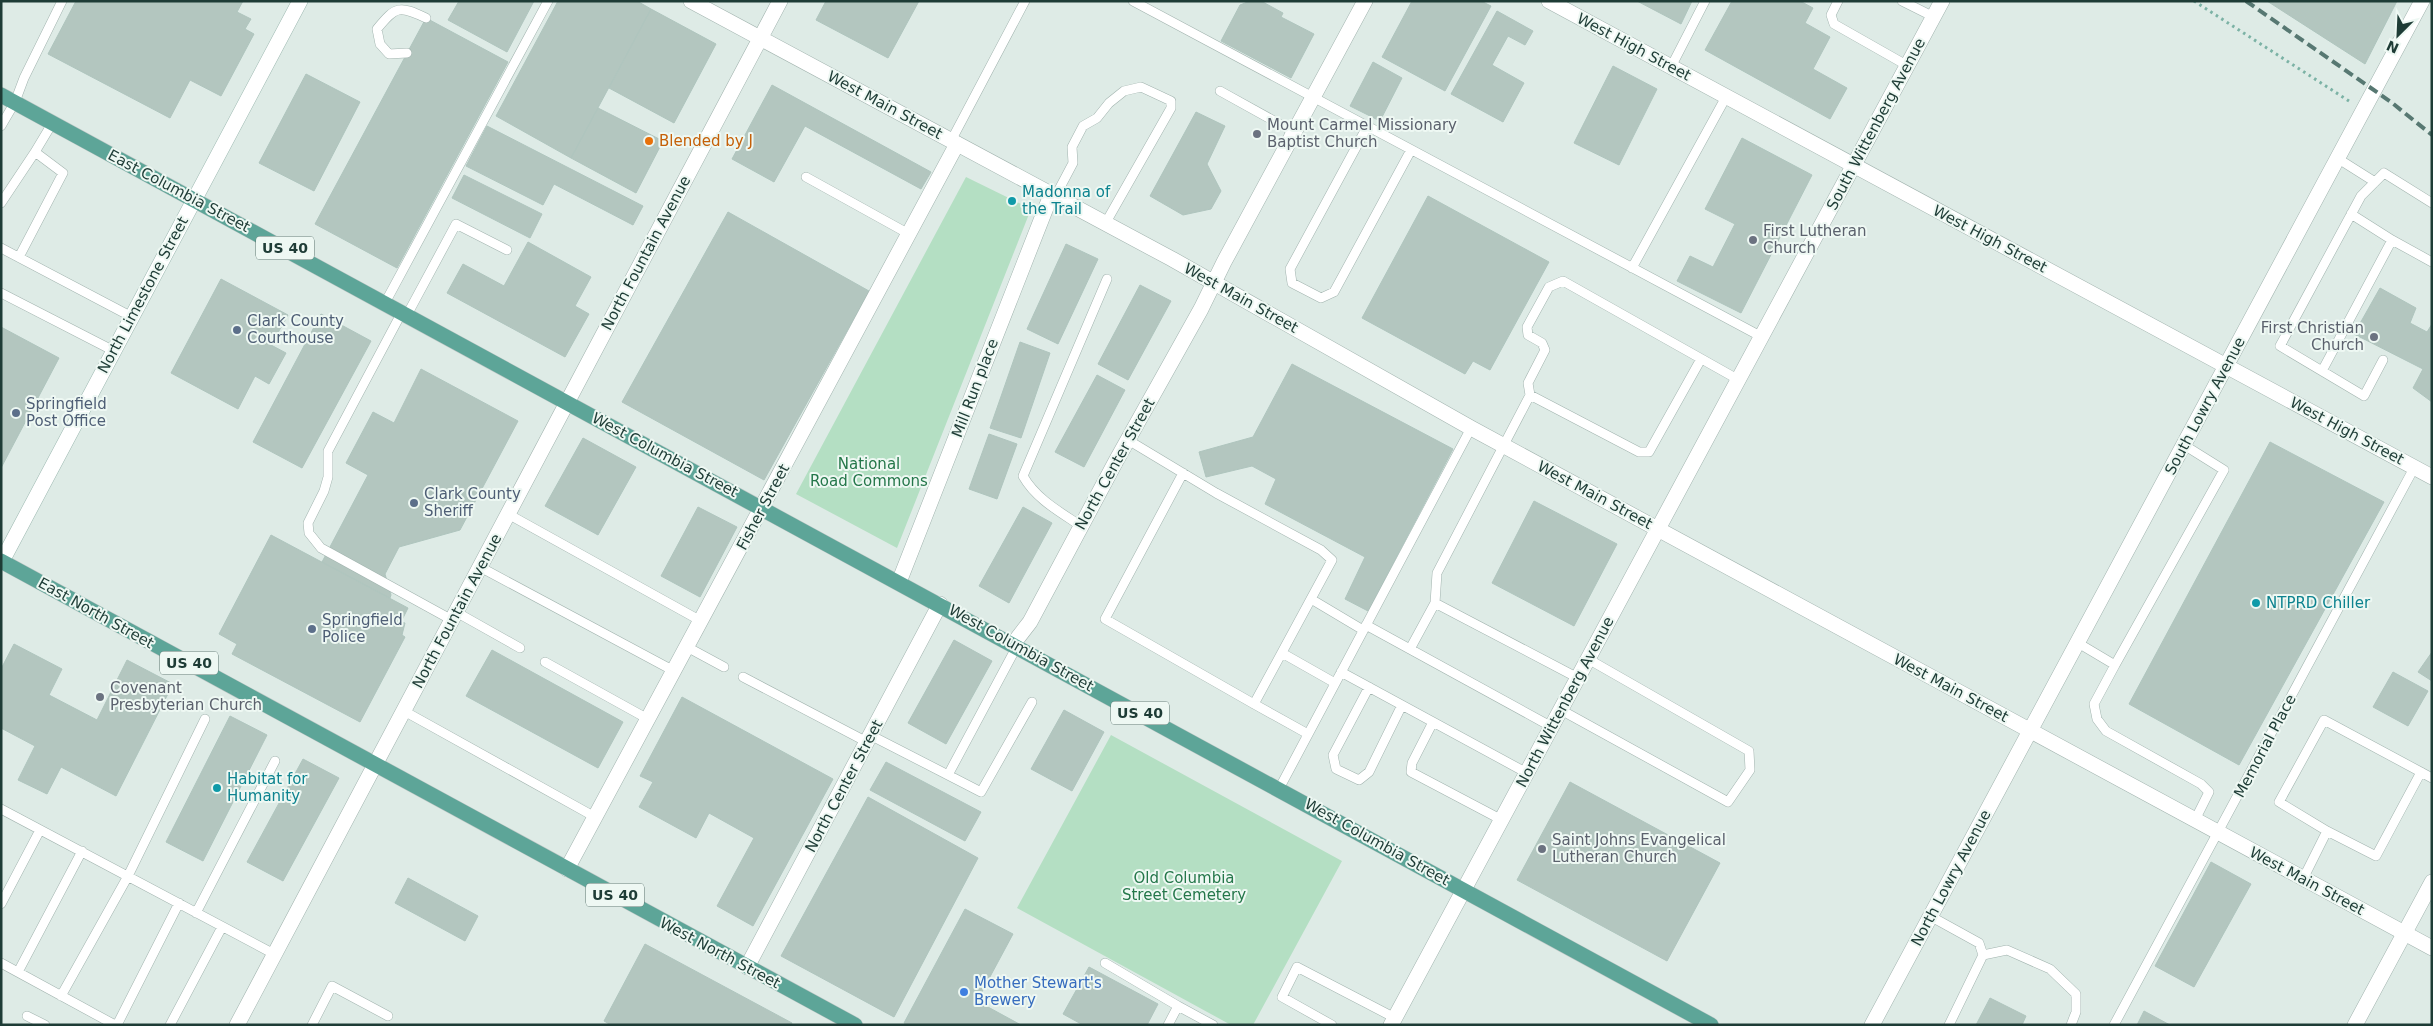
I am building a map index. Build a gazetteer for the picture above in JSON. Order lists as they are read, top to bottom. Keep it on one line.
{"streets":{"main road":["East Columbia Street","US 40","West Columbia Street","East North Street","West North Street"],"street":["West High Street","West Main Street","South Wittenberg Avenue","North Fountain Avenue","North Limestone Street","Mill Run place","South Lowry Avenue","North Center Street","Fisher Street","North Wittenberg Avenue","North Lowry Avenue"],"lane":["Memorial Place"]},"crossings":[["West High Street","South Wittenberg Avenue"],["West High Street","South Lowry Avenue"],["West High Street","Memorial Place"],["West Main Street","North Fountain Avenue"],["West Main Street","Mill Run place"],["West Main Street","South Lowry Avenue"],["West Main Street","North Center Street"],["West Main Street","Fisher Street"],["West Main Street","North Wittenberg Avenue"],["West Main Street","Memorial Place"],["West Main Street","North Lowry Avenue"],["South Wittenberg Avenue","North Wittenberg Avenue"],["East Columbia Street","North Fountain Avenue"],["East Columbia Street","North Limestone Street"],["East Columbia Street","West Columbia Street"],["North Fountain Avenue","West Columbia Street"],["North Fountain Avenue","East North Street"],["North Fountain Avenue","West North Street"],["North Limestone Street","East North Street"],["Mill Run place","West Columbia Street"],["South Lowry Avenue","North Lowry Avenue"],["West Columbia Street","North Center Street"],["West Columbia Street","Fisher Street"],["West Columbia Street","North Wittenberg Avenue"],["North Center Street","West North Street"],["Fisher Street","West North Street"],["East North Street","West North Street"]],"parks":["National Road Commons","Old Columbia Street Cemetery"],"places":["Mount Carmel Missionary Baptist Church","Blended by J","Madonna of the Trail","First Lutheran Church","Clark County Courthouse","First Christian Church","Springfield Post Office","Clark County Sheriff","NTPRD Chiller","Springfield Police","Covenant Presbyterian Church","Habitat for Humanity","Saint Johns Evangelical Lutheran Church","Mother Stewart's Brewery"],"north":"bottom left"}
